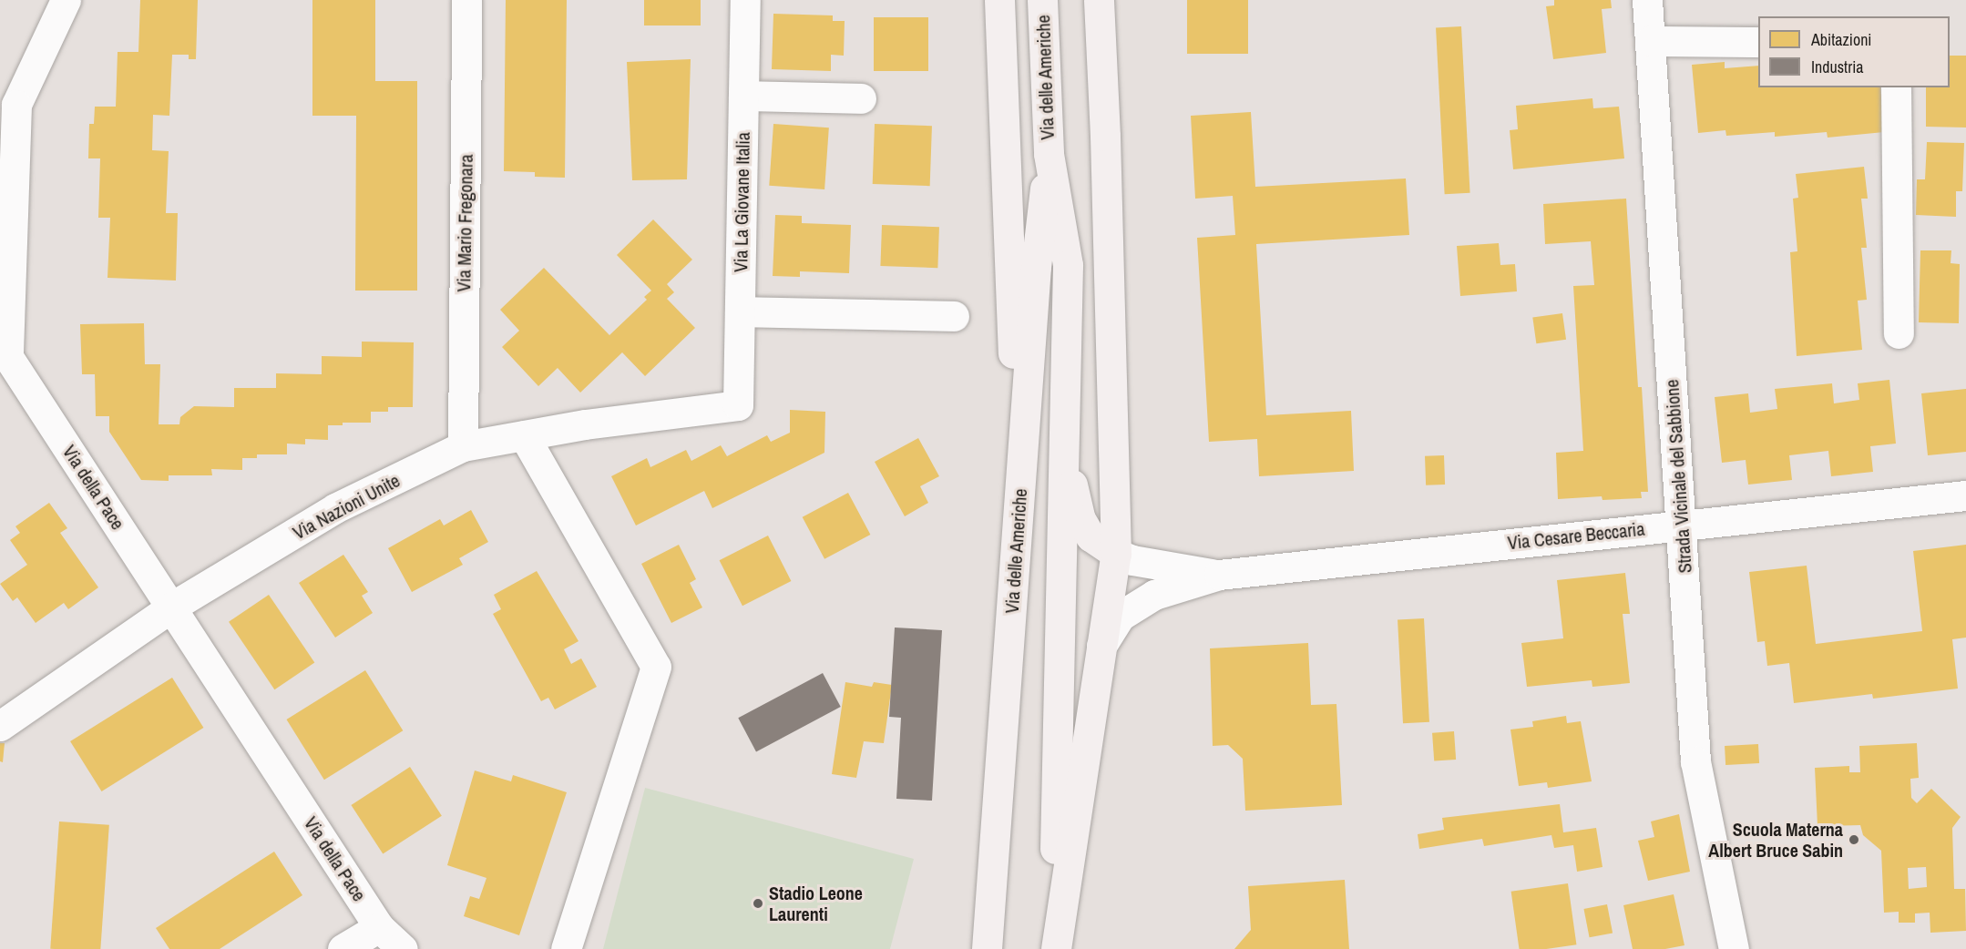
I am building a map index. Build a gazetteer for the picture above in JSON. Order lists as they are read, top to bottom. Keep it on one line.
{"streets":{"main road":["Via delle Americhe"],"street":["Via La Giovane Italia","Via Mario Fregonara","Strada Vicinale del Sabbione","Via della Pace","Via Nazioni Unite","Via Cesare Beccaria"]},"crossings":[["Via La Giovane Italia","Via Nazioni Unite"],["Via Mario Fregonara","Via Nazioni Unite"],["Strada Vicinale del Sabbione","Via Cesare Beccaria"],["Via della Pace","Via Nazioni Unite"]],"places":["Scuola Materna Albert Bruce Sabin","Stadio Leone Laurenti"],"legend":["Abitazioni","Industria"]}
